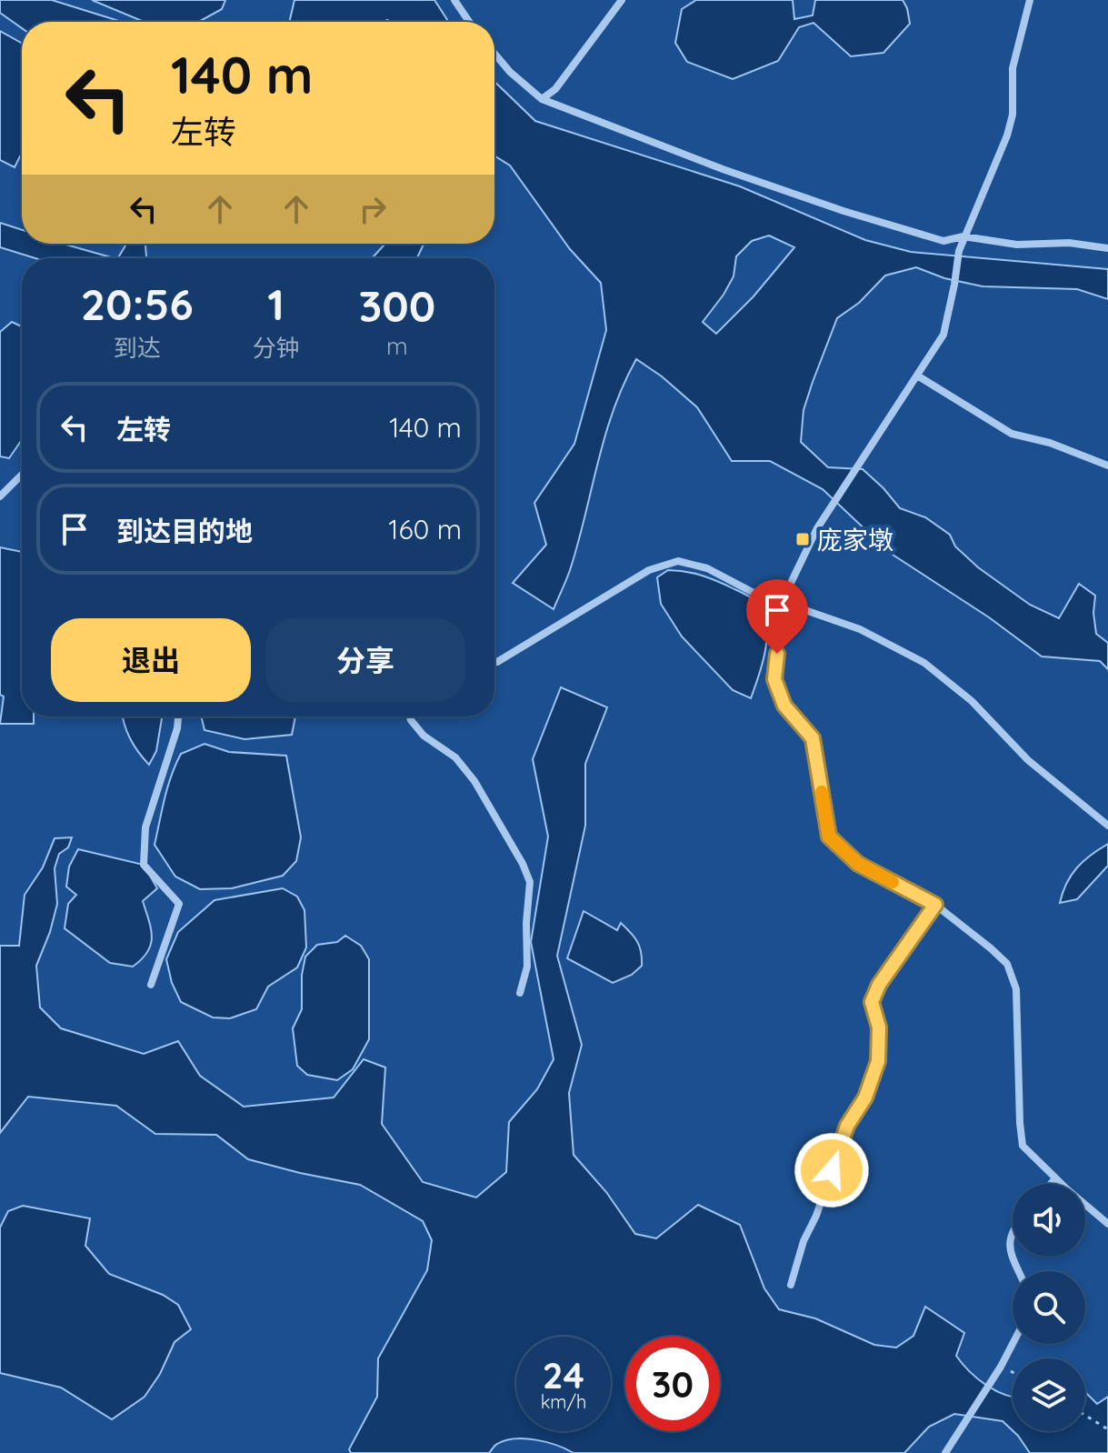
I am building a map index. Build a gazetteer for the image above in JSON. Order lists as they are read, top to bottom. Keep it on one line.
{"places":{"transit":["庞家墩"]},"page":{"turn":["140 m","左转"],"eta":["20:56","到达","1","分钟","300","m"],"list":[{"name":"左转","value":"140 m"},{"name":"到达目的地","value":"160 m"}],"buttons":["退出","分享"],"speed":"24 km/h","limit":"30"}}
